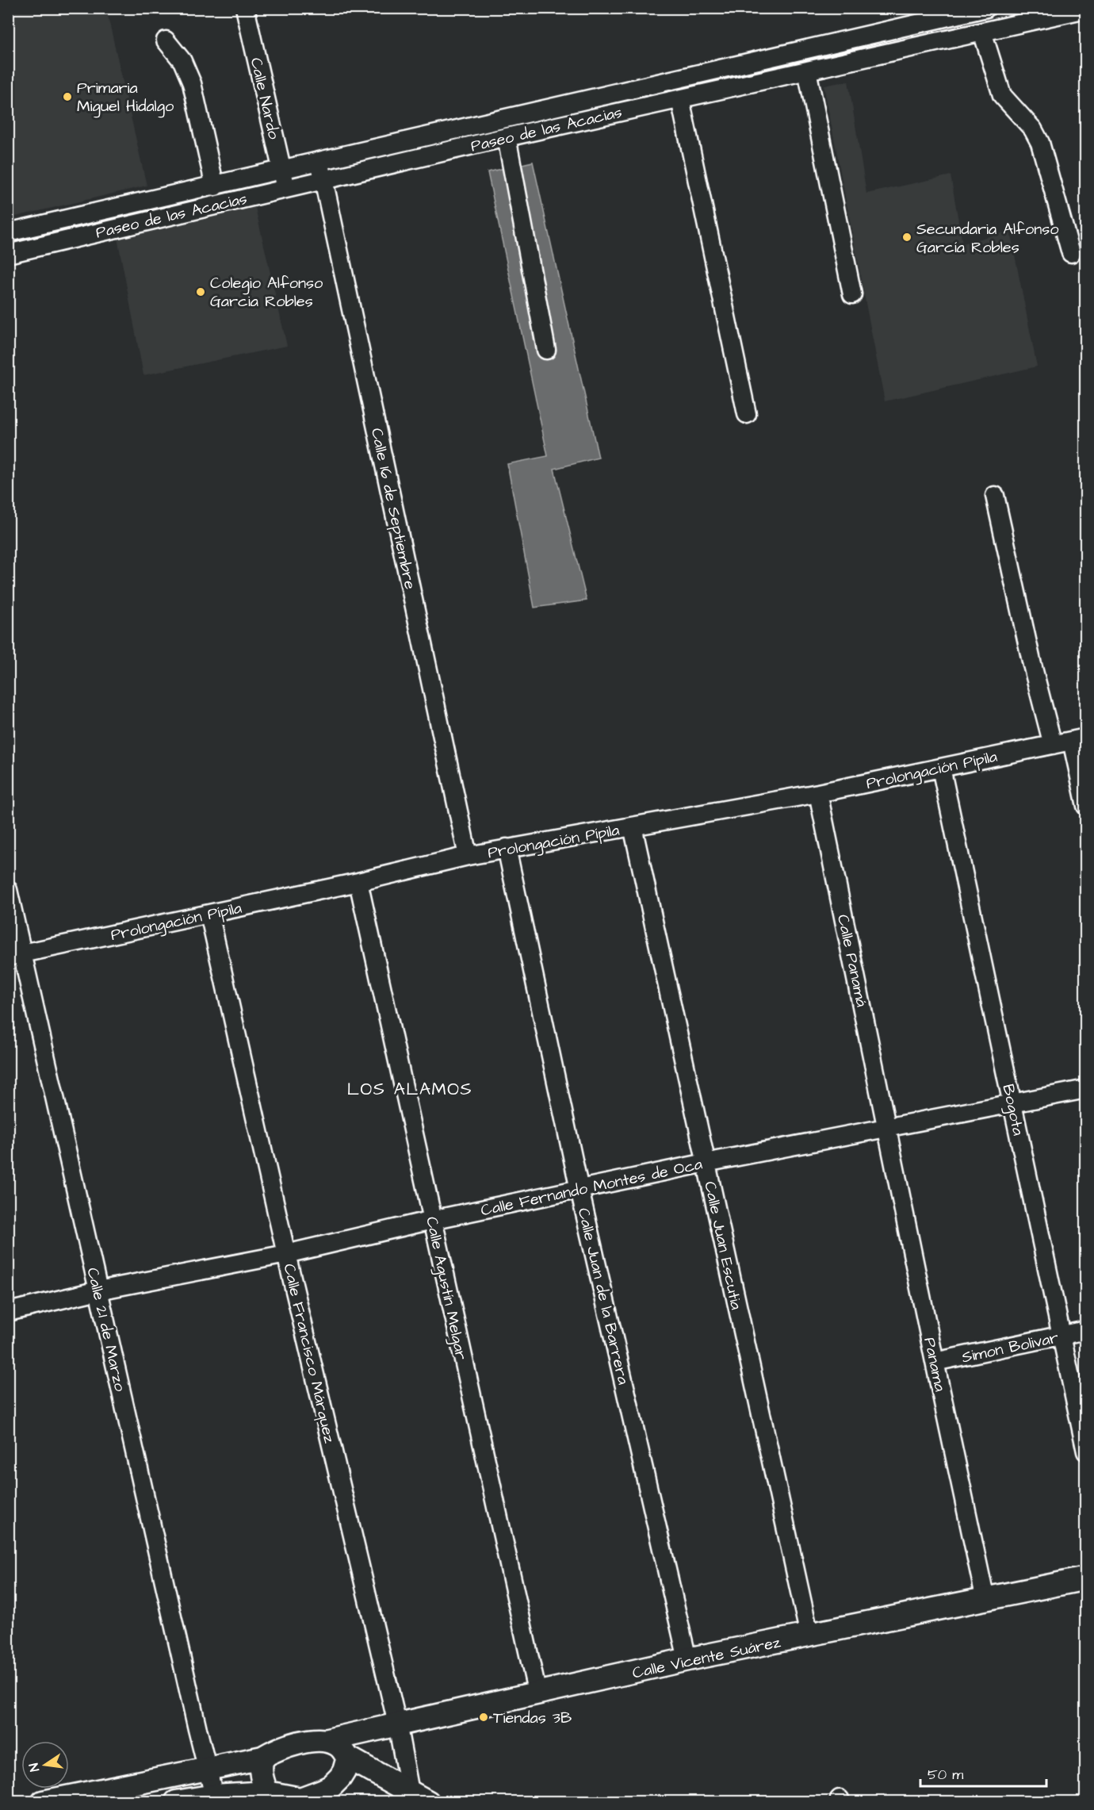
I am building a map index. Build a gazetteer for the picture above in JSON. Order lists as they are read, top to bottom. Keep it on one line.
{"streets":{"main road":["Calle Vicente Suárez"],"street":["Calle Nardo","Paseo de las Acacias","Calle 16 de Septiembre","Prolongación Pípila","Calle Panamá","Bogota","Calle Fernando Montes de Oca","Calle Juan Escutia","Calle Agustín Melgar","Calle Juan de la Barrera","Calle 21 de Marzo","Simon Bolivar","Calle Francisco Márquez","Panama"]},"crossings":[["Calle Nardo","Paseo de las Acacias"],["Paseo de las Acacias","Calle 16 de Septiembre"],["Calle 16 de Septiembre","Prolongación Pípila"],["Prolongación Pípila","Calle Panamá"],["Prolongación Pípila","Bogota"],["Prolongación Pípila","Calle Juan Escutia"],["Prolongación Pípila","Calle Agustín Melgar"],["Prolongación Pípila","Calle Juan de la Barrera"],["Prolongación Pípila","Calle 21 de Marzo"],["Prolongación Pípila","Calle Francisco Márquez"],["Calle Panamá","Calle Fernando Montes de Oca"],["Calle Panamá","Panama"],["Bogota","Calle Fernando Montes de Oca"],["Bogota","Simon Bolivar"],["Calle Fernando Montes de Oca","Calle Juan Escutia"],["Calle Fernando Montes de Oca","Calle Agustín Melgar"],["Calle Fernando Montes de Oca","Calle Juan de la Barrera"],["Calle Fernando Montes de Oca","Calle 21 de Marzo"],["Calle Fernando Montes de Oca","Calle Francisco Márquez"],["Calle Fernando Montes de Oca","Panama"],["Calle Juan Escutia","Calle Vicente Suárez"],["Calle Agustín Melgar","Calle Vicente Suárez"],["Calle Juan de la Barrera","Calle Vicente Suárez"],["Simon Bolivar","Panama"],["Calle Francisco Márquez","Calle Vicente Suárez"],["Panama","Calle Vicente Suárez"]],"districts":["LOS ALAMOS"],"places":["Primaria Miguel Hidalgo","Secundaria Alfonso García Robles","Colegio Alfonso Garcia Robles","Tiendas 3B"],"scale_bar":"50 m","north":"left"}
